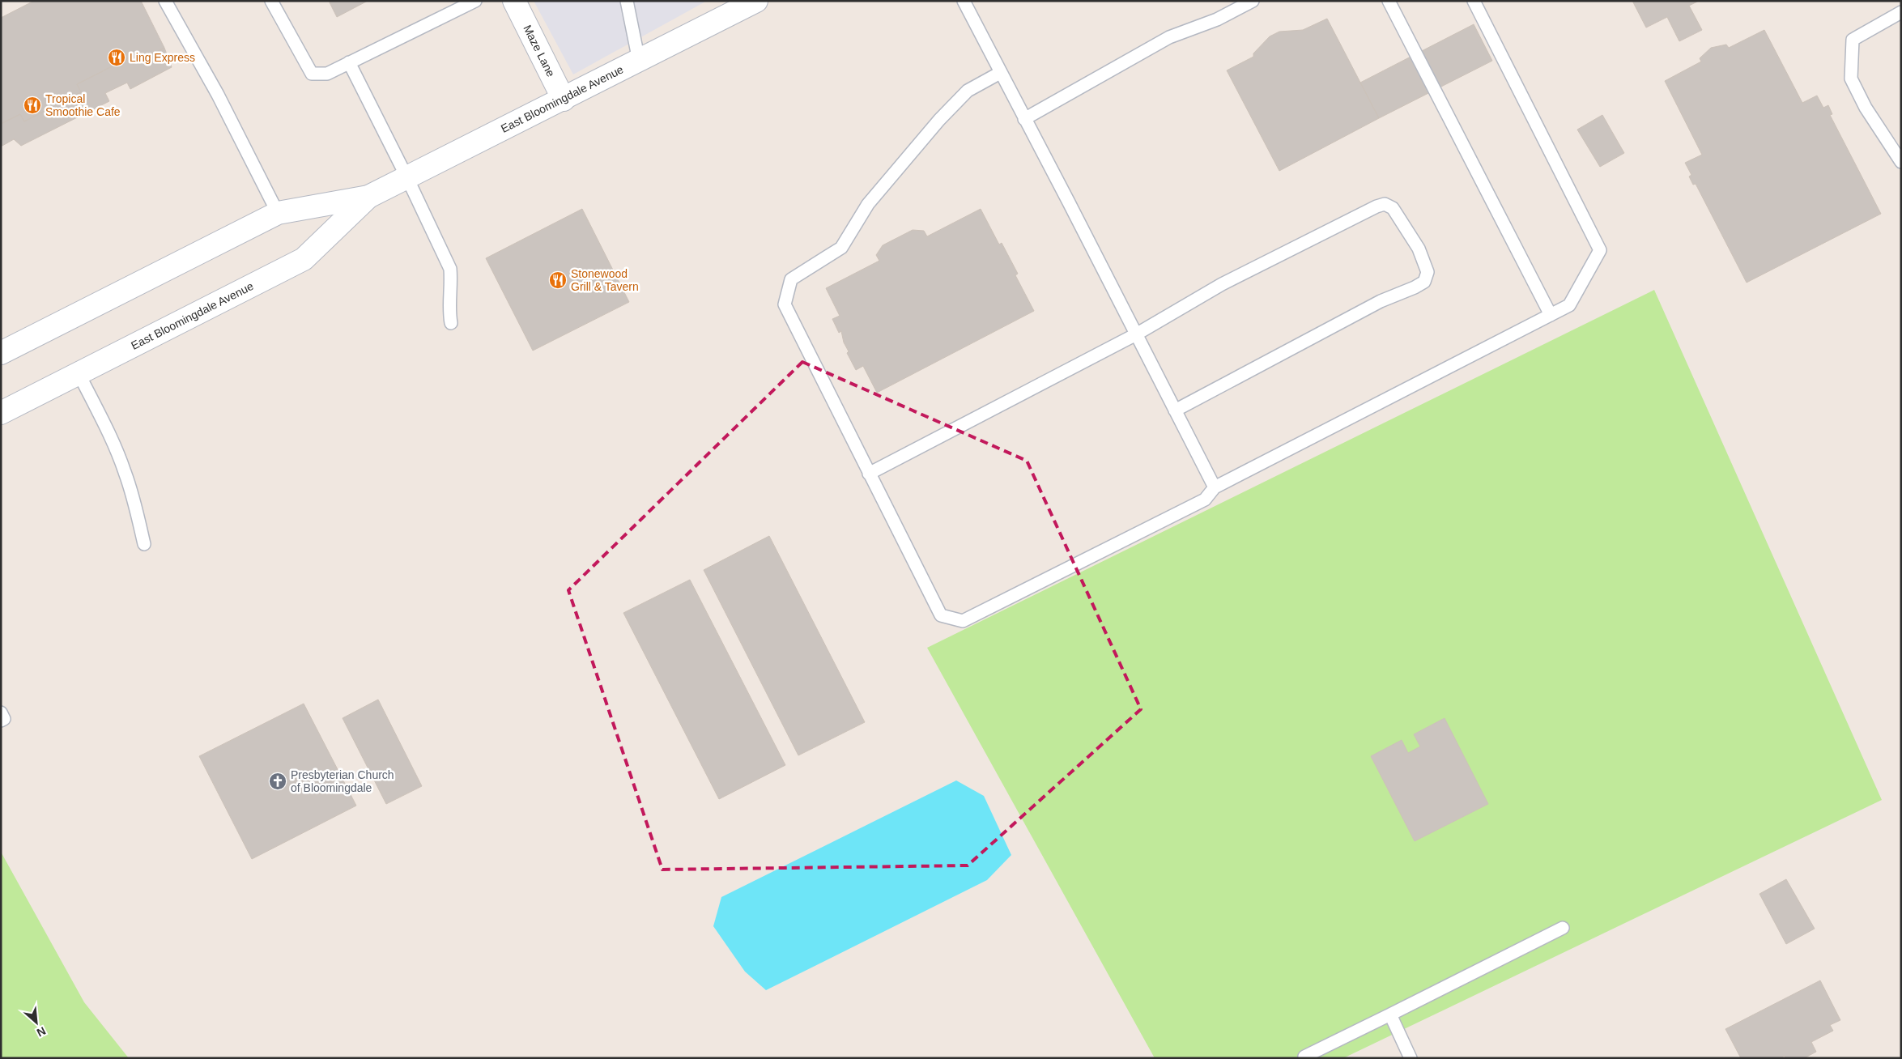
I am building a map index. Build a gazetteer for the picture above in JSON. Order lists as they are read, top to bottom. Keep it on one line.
{"streets":{"main road":["Maze Lane","East Bloomingdale Avenue"]},"crossings":[["Maze Lane","East Bloomingdale Avenue"]],"places":{"restaurant":["Ling Express","Tropical Smoothie Cafe","Stonewood Grill & Tavern"],"church":["Presbyterian Church of Bloomingdale"]},"north":"bottom right"}
